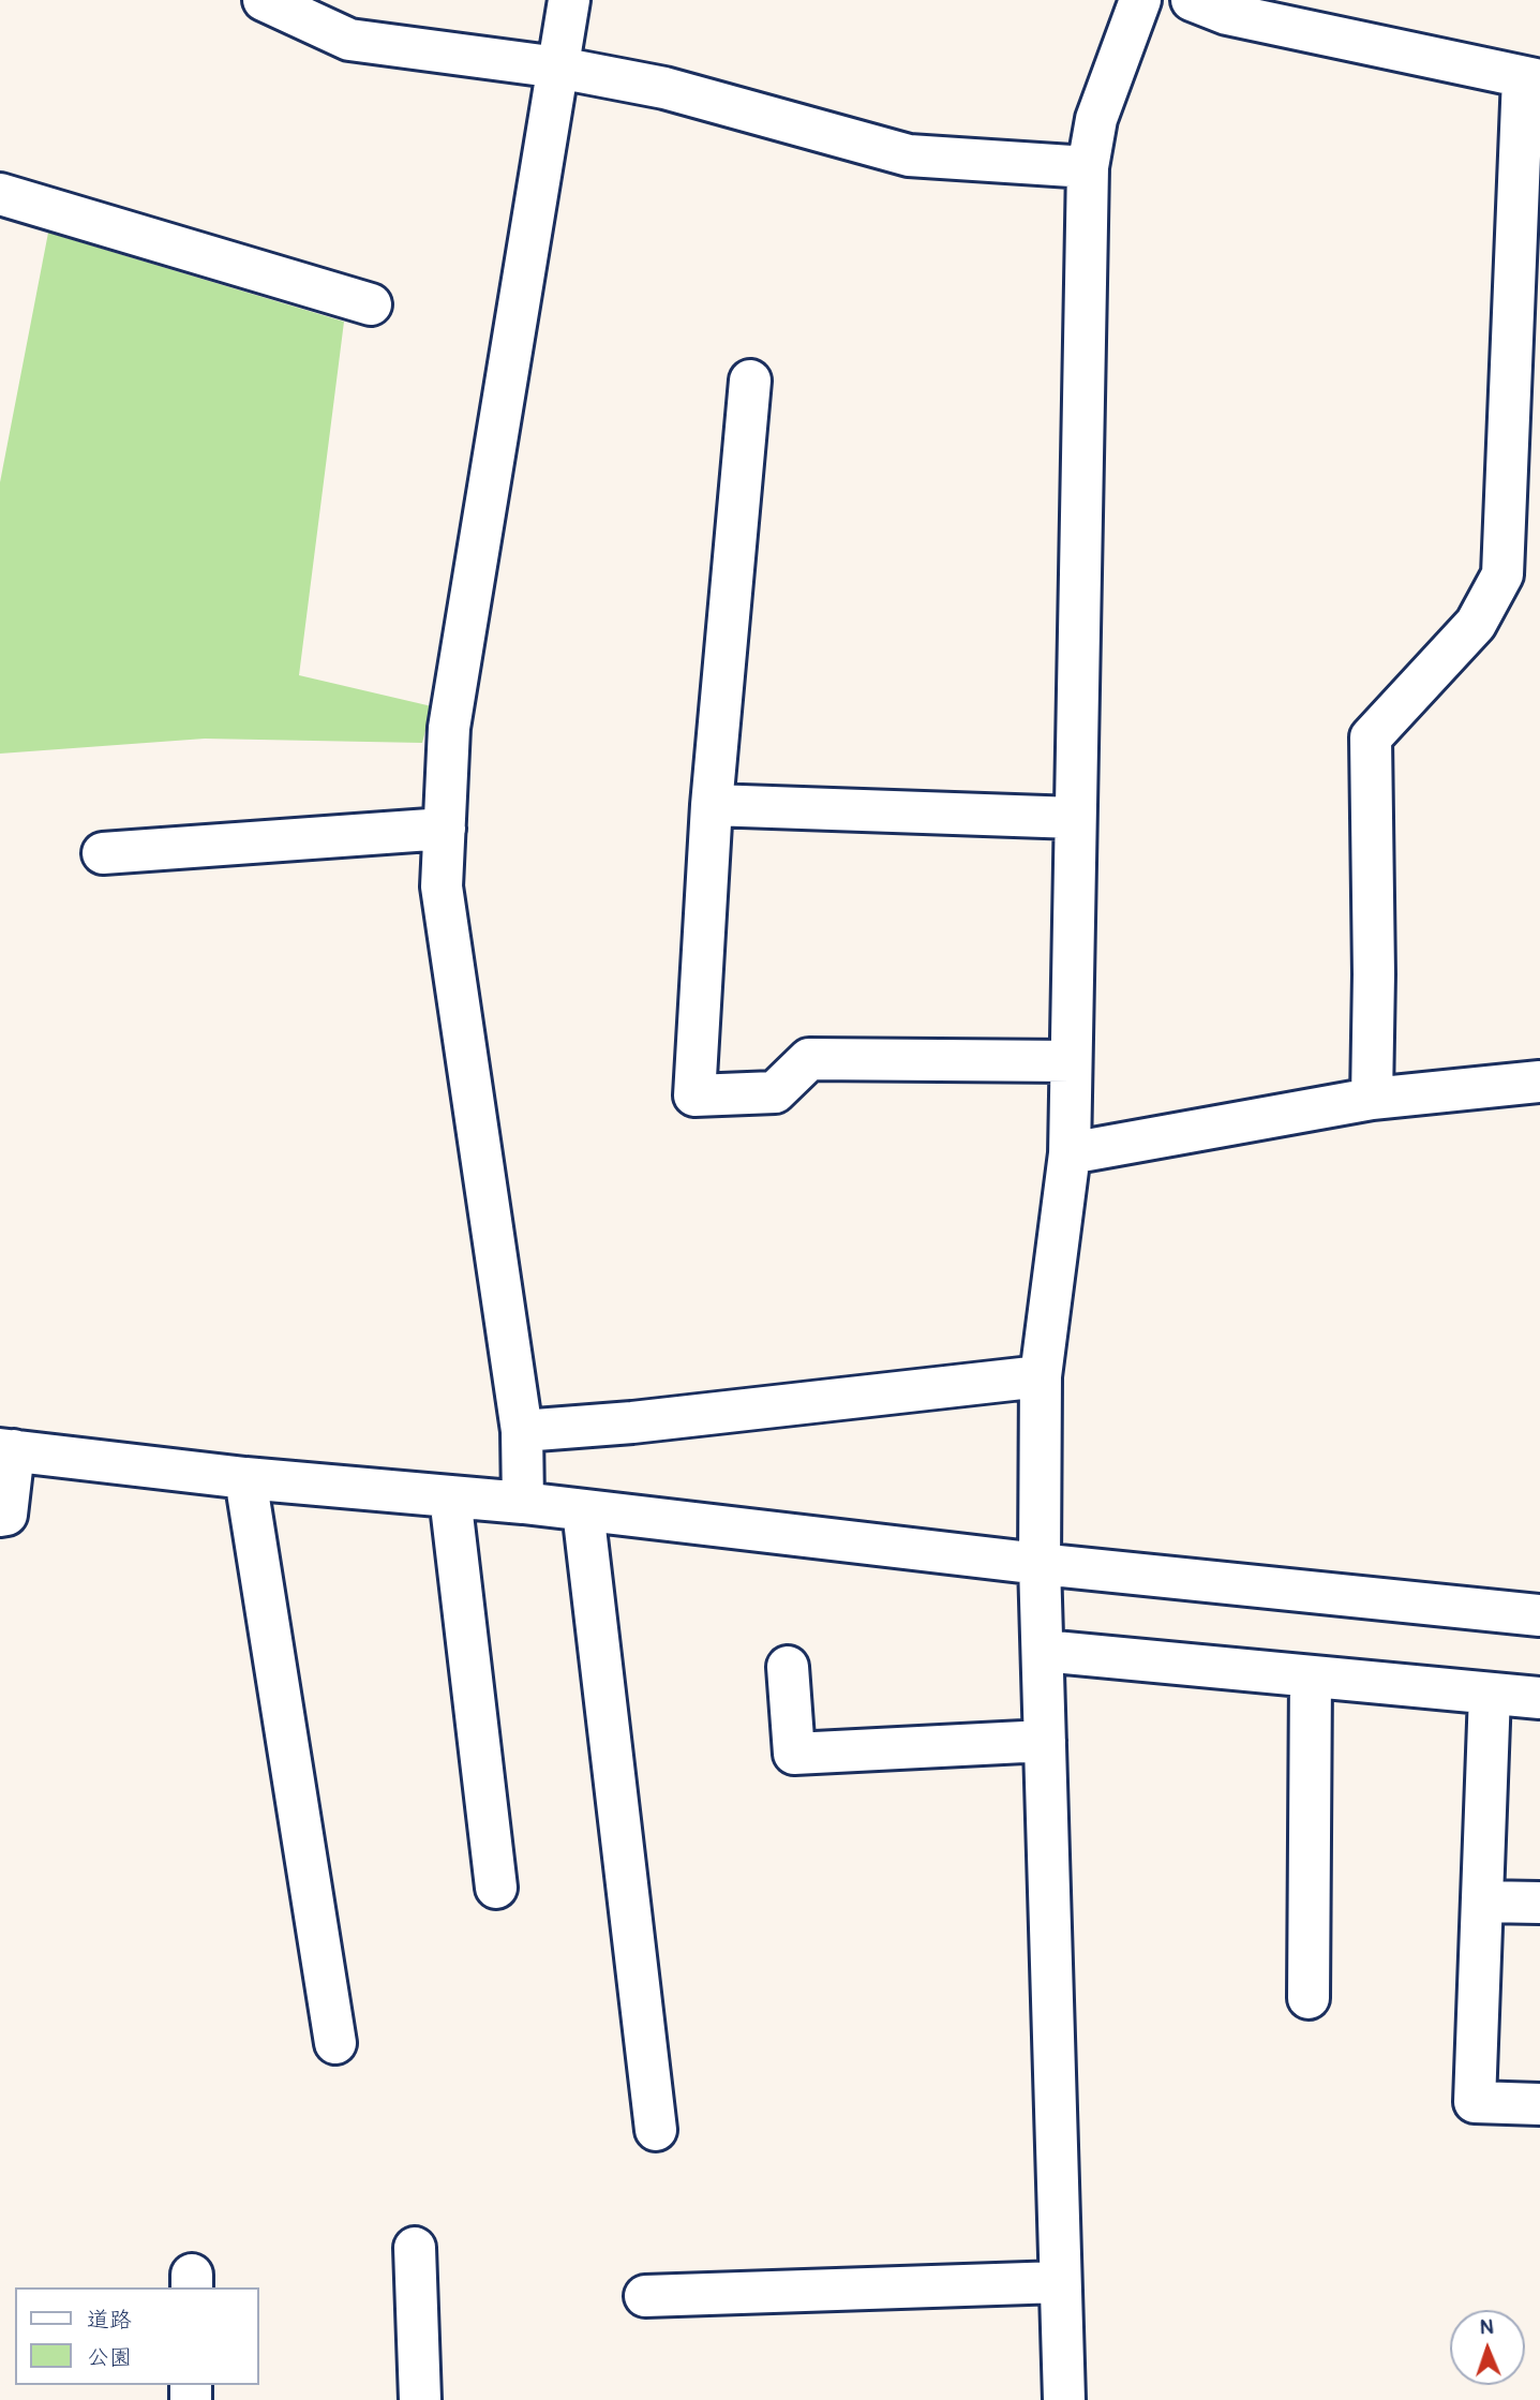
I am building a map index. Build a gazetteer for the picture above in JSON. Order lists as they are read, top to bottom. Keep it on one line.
{"legend":["道路","公園"],"north":"top"}
